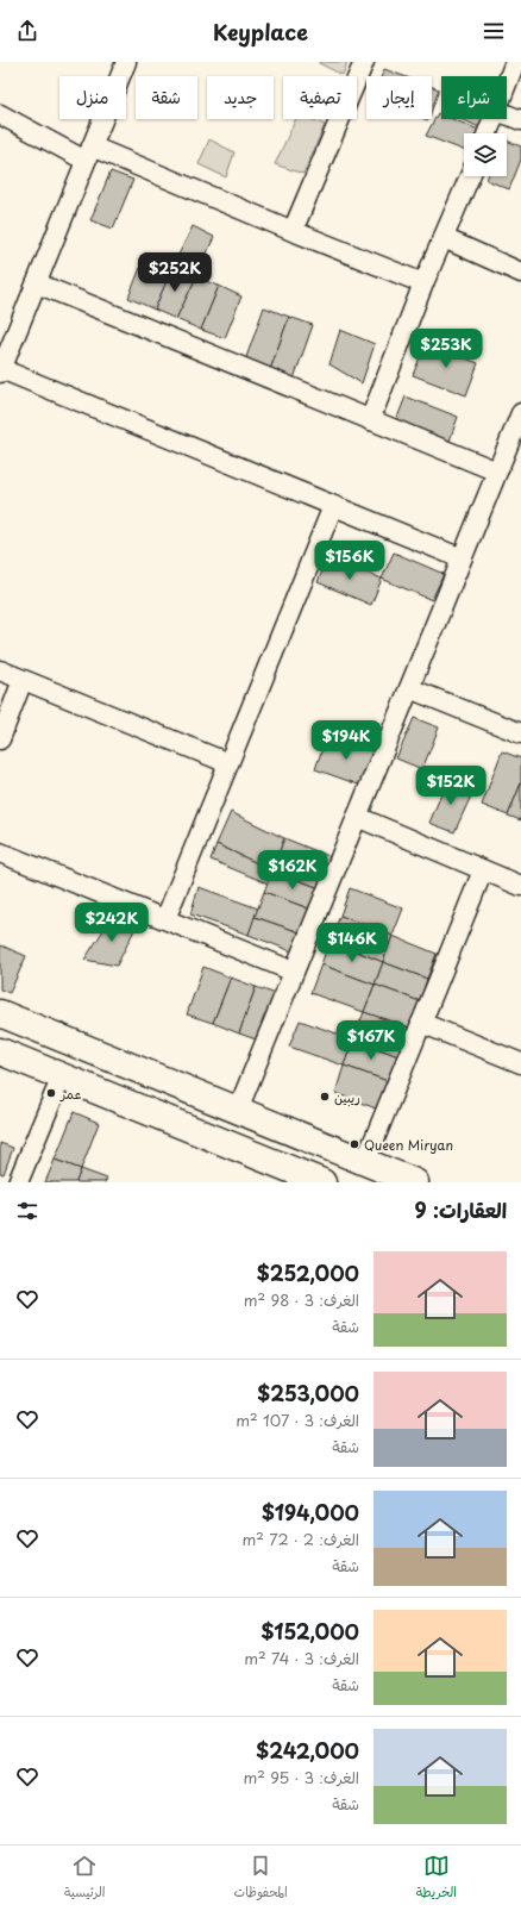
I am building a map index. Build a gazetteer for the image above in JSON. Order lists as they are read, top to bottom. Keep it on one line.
{"places":["عمر","ريبين","Queen Miryan"],"page":{"header":"Keyplace","chip":["شراء","إيجار","تصفية","جديد","شقة","منزل"],"price":["$252K","$253K","$156K","$194K","$152K","$162K","$242K","$146K","$167K"],"heading":"العقارات: 9","list":[{"name":"$252,000","note":"الغرف: 3 · 98 m² · شقة"},{"name":"$253,000","note":"الغرف: 3 · 107 m² · شقة"},{"name":"$194,000","note":"الغرف: 2 · 72 m² · شقة"},{"name":"$152,000","note":"الغرف: 3 · 74 m² · شقة"},{"name":"$242,000","note":"الغرف: 3 · 95 m² · شقة"}],"tabs":["الخريطة","المحفوظات","الرئيسية"]}}
